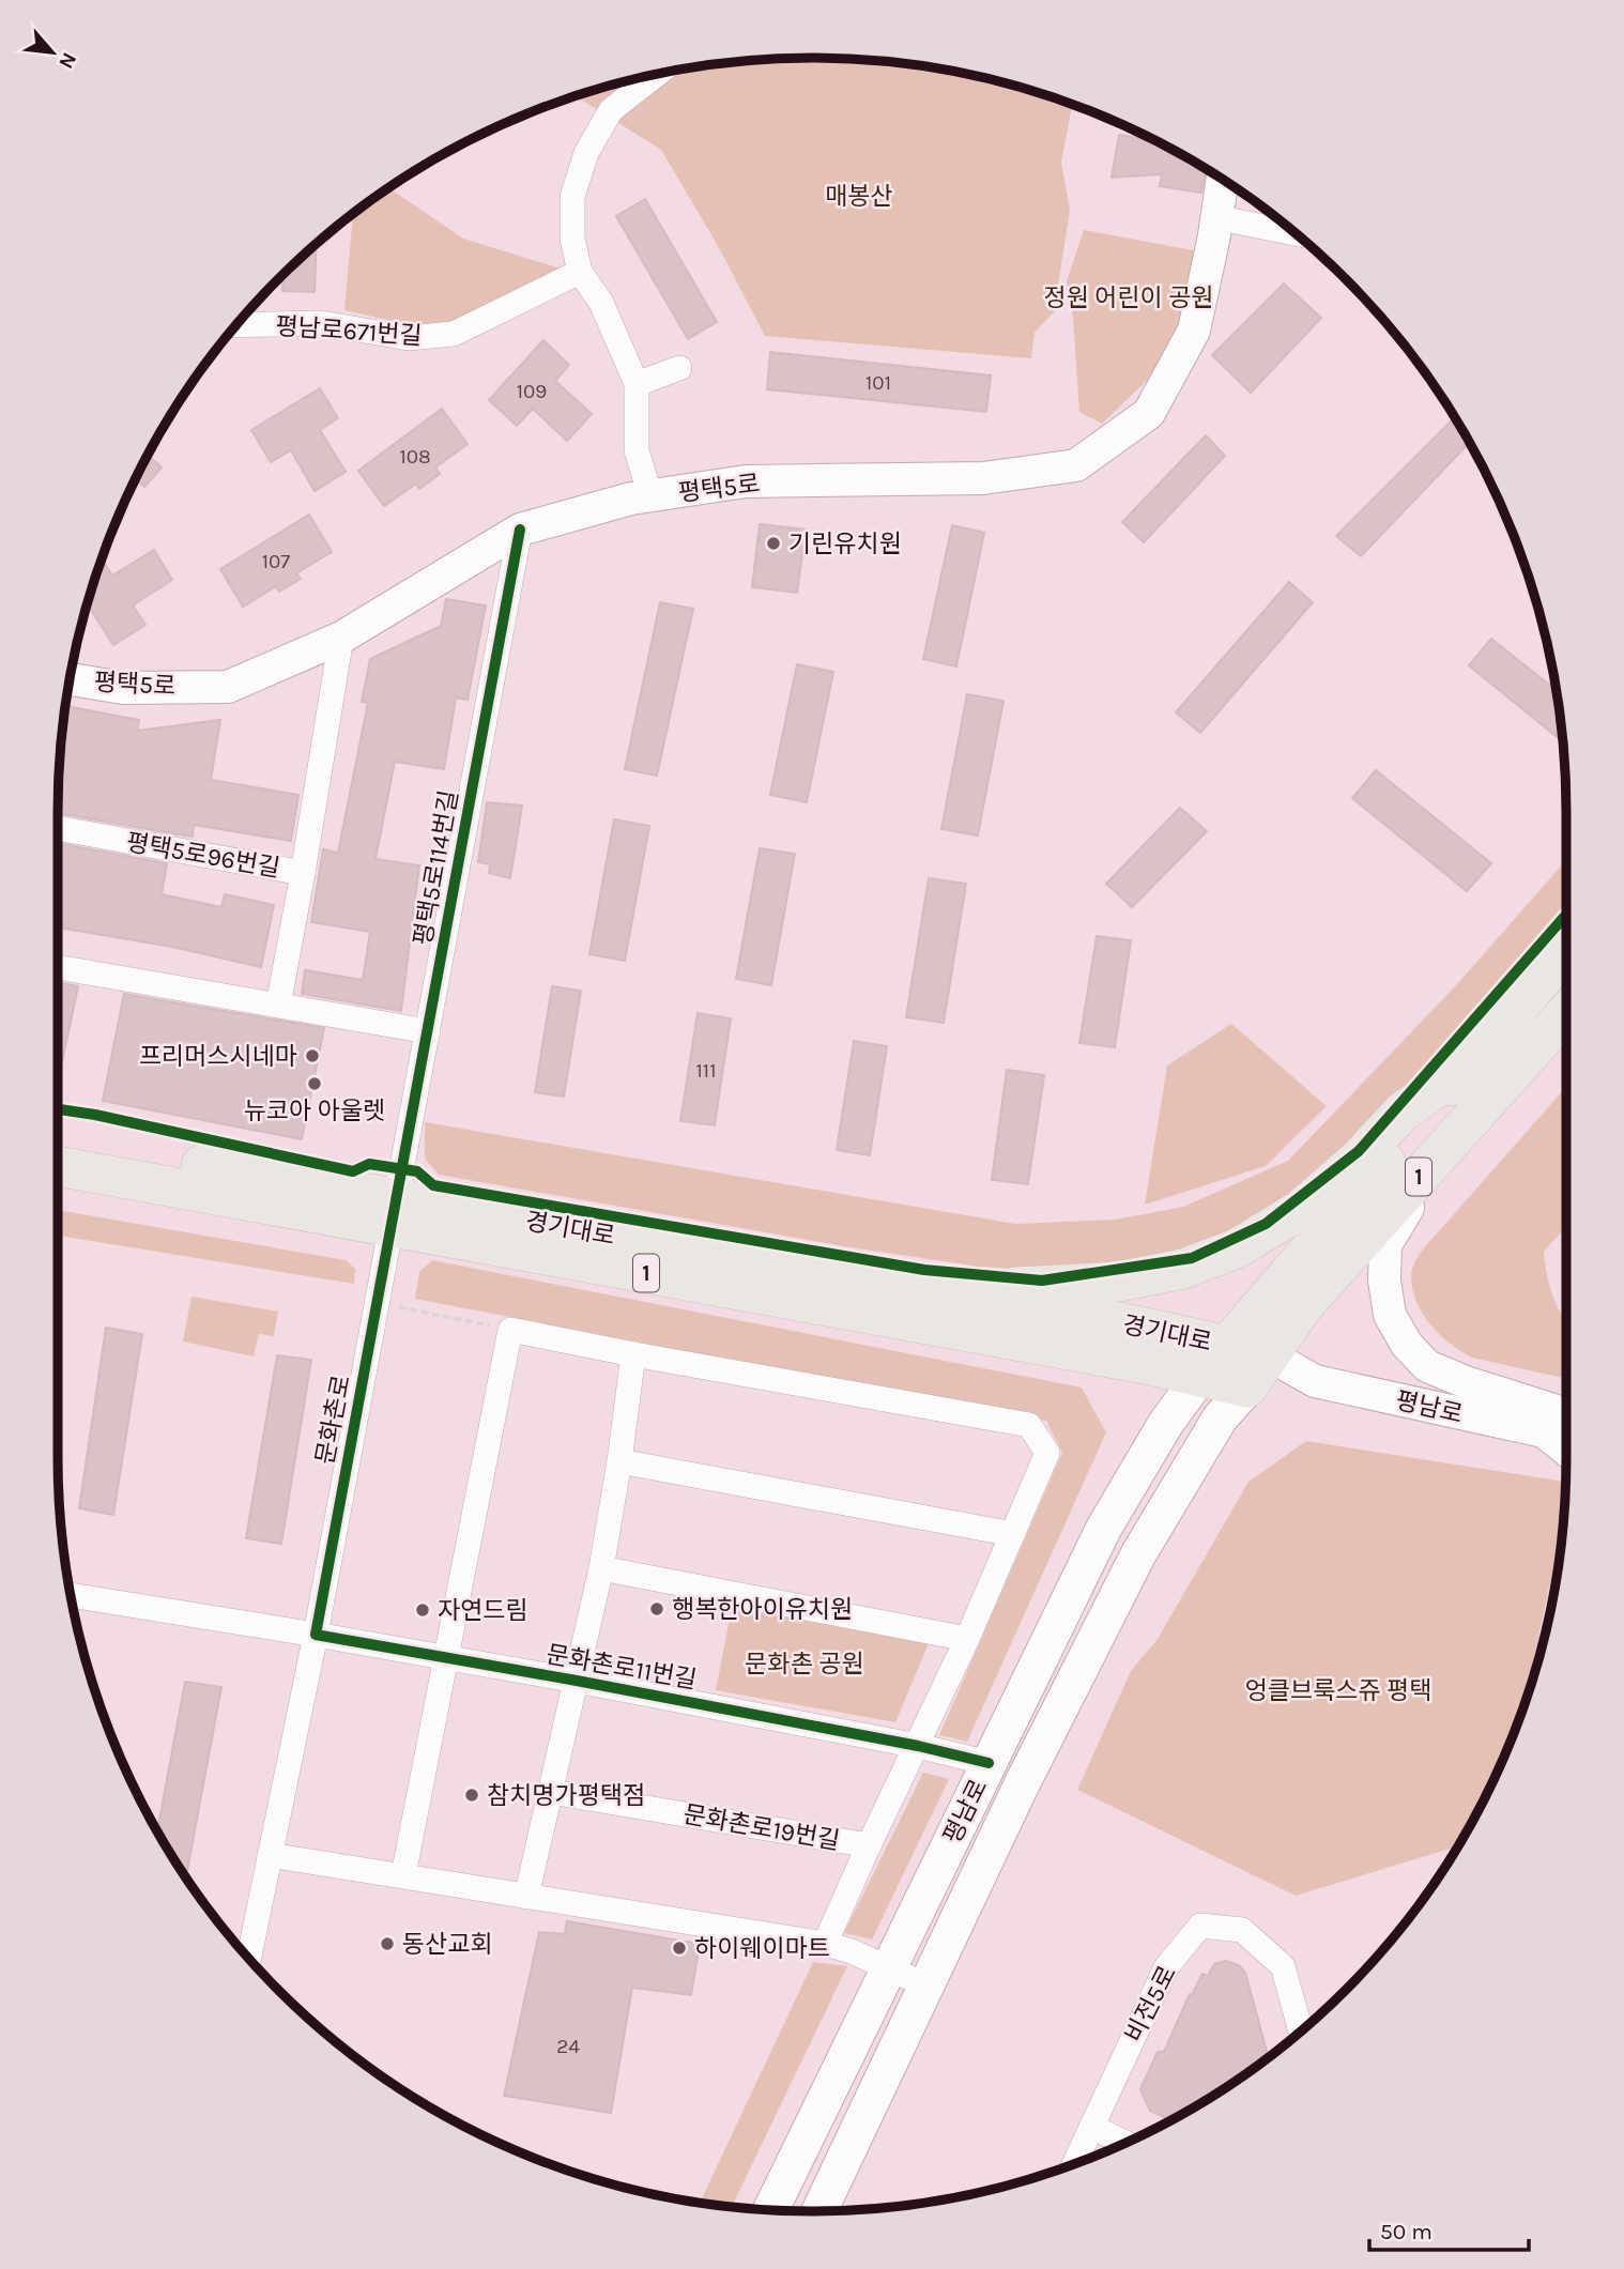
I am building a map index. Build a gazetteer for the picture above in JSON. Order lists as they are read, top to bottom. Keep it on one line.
{"streets":{"main road":["1","경기대로","평남로"],"street":["평남로671번길","평택5로","평택5로96번길","평택5로114번길","문화촌로","문화촌로11번길","문화촌로19번길","비전5로"]},"crossings":[["평택5로","평택5로96번길"],["평택5로","평택5로114번길"],["평택5로114번길","경기대로"],["평택5로114번길","문화촌로"],["1","경기대로"],["1","평남로"],["경기대로","평남로"],["경기대로","문화촌로"],["평남로","문화촌로11번길"],["문화촌로","문화촌로11번길"]],"parks":["매봉산","정원 어린이 공원","문화촌 공원","엉클브룩스쥬 평택"],"places":["기린유치원","프리머스시네마","뉴코아 아울렛","행복한아이유치원","자연드림","참치명가평택점","동산교회","하이웨이마트"],"house_numbers":["101","109","108","107","111","24"],"scale_bar":"50 m","north":"bottom right"}
